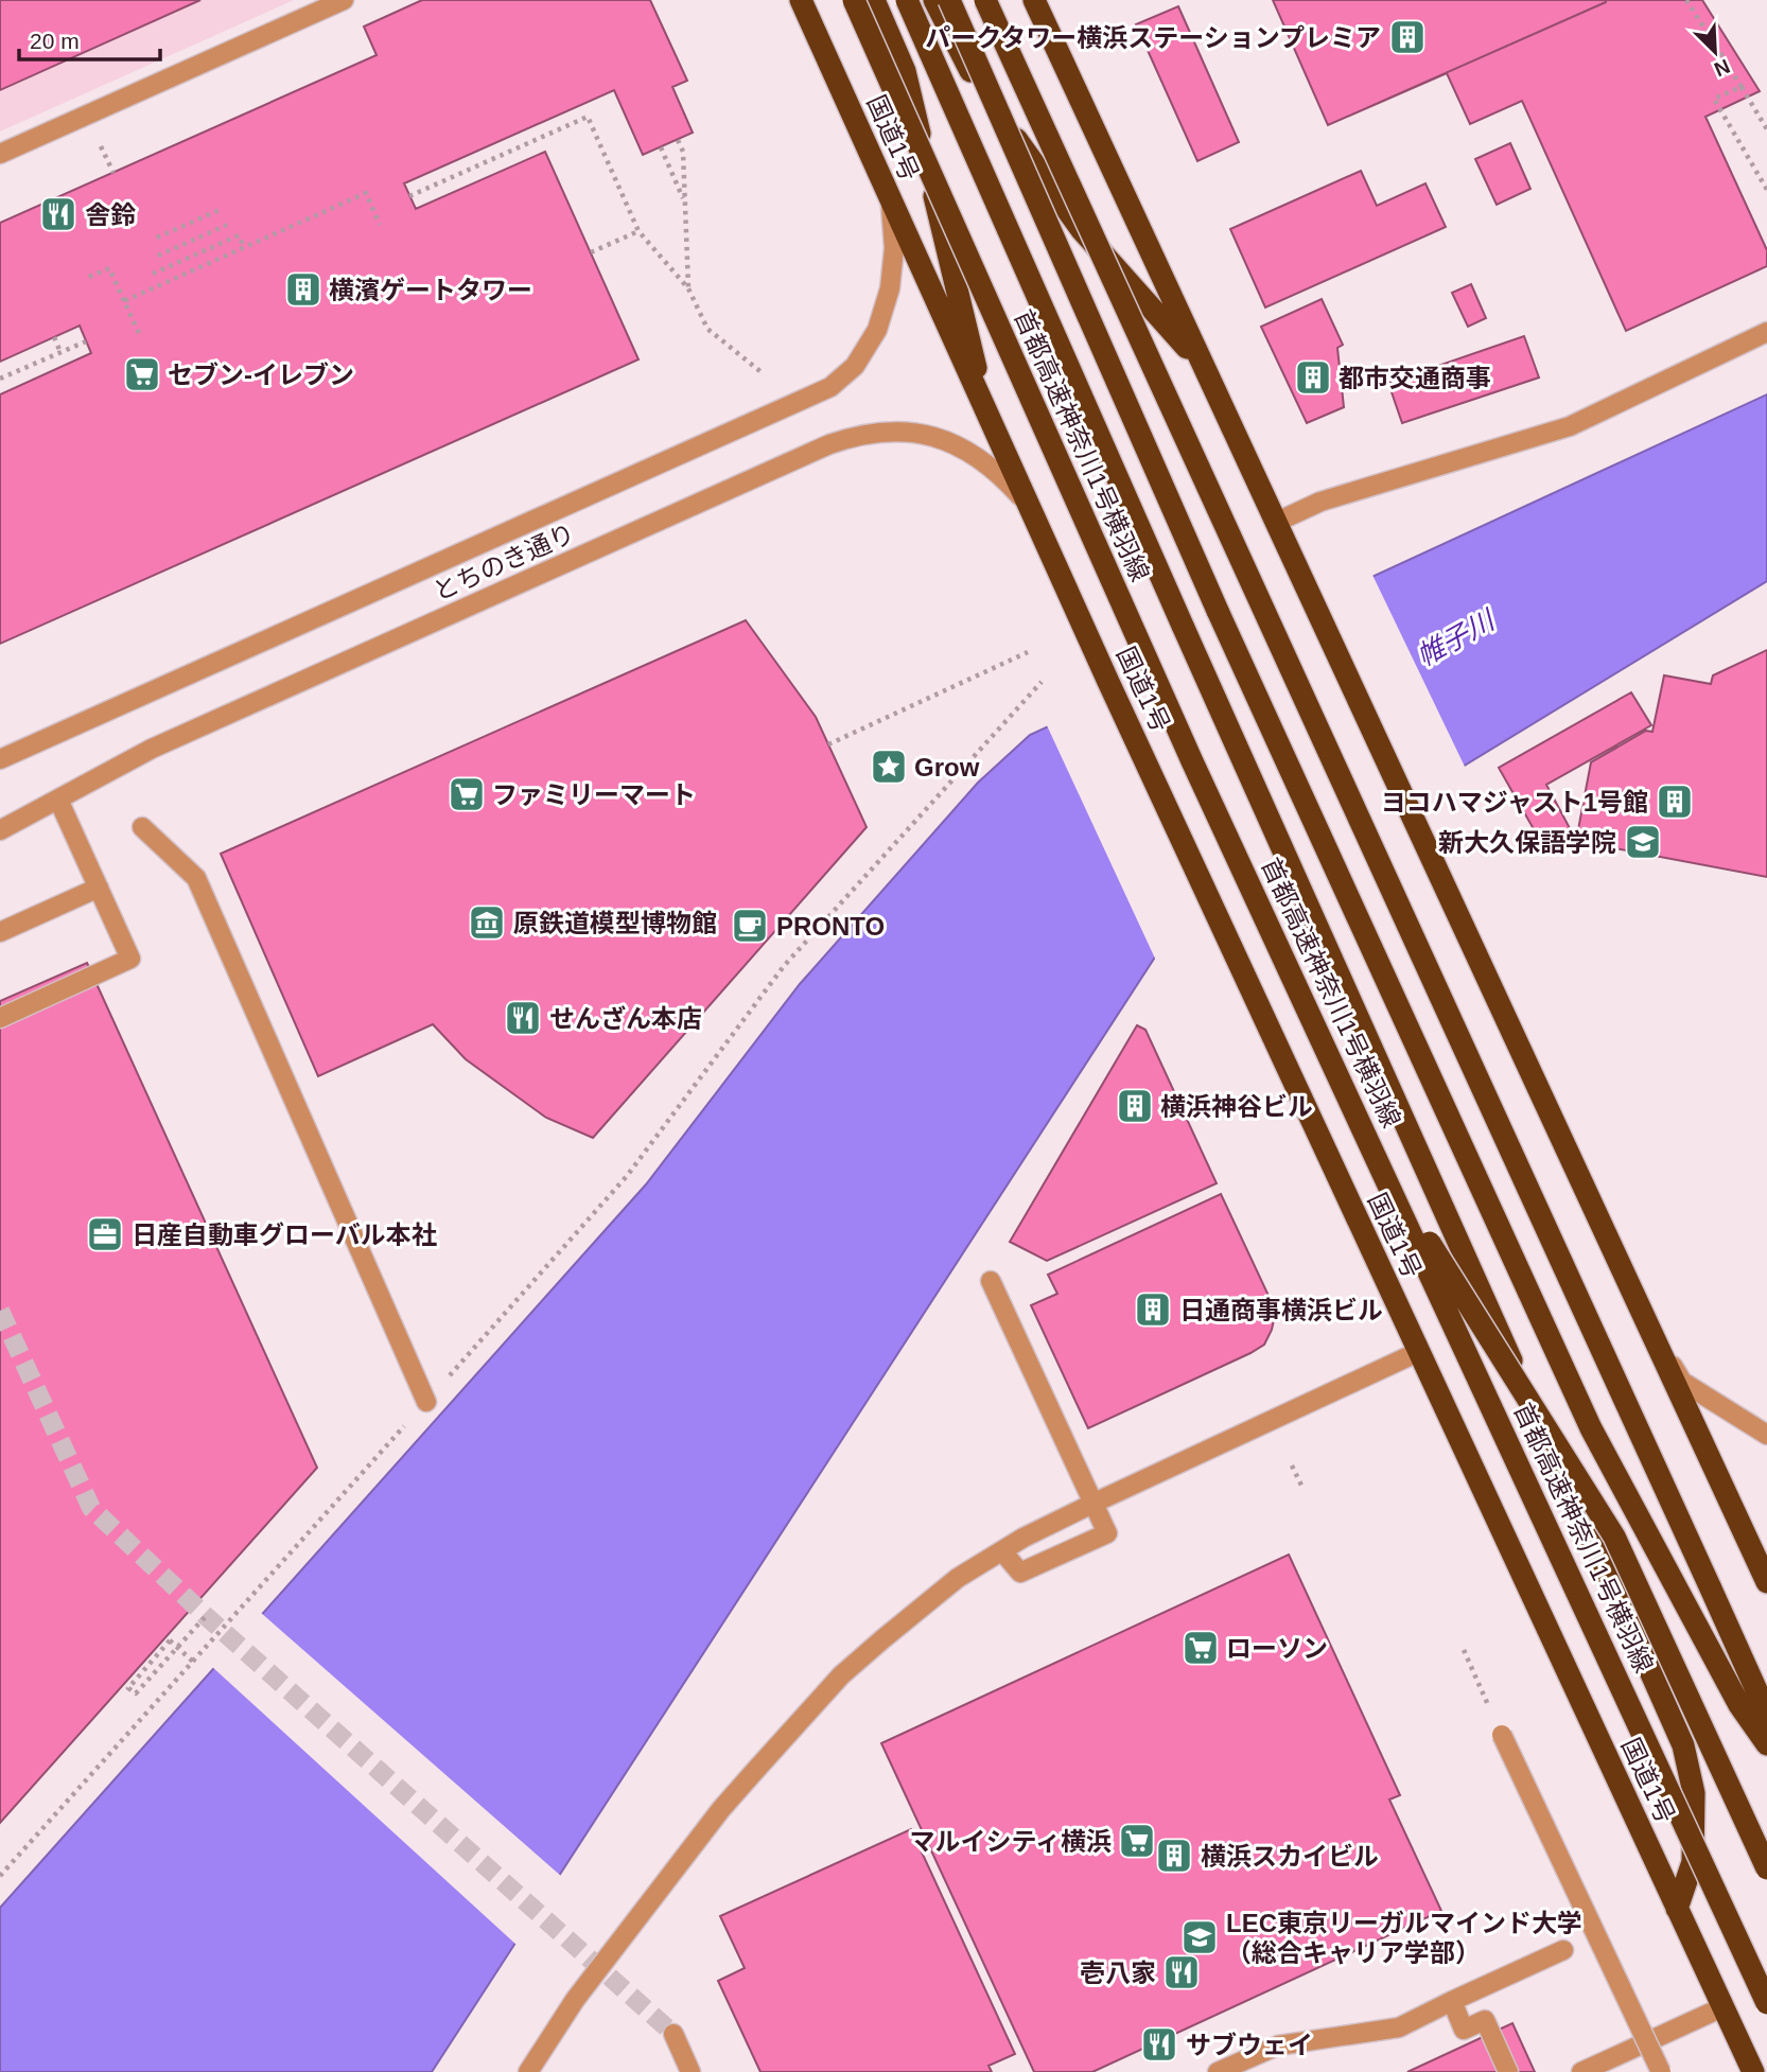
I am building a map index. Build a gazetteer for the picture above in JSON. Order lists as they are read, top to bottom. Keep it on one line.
{"streets":{"highway":["国道1号","首都高速神奈川1号横羽線"],"street":["とちのき通り"]},"crossings":[["国道1号","とちのき通り"]],"water":["帷子川"],"places":{"building":["パークタワー横浜ステーションプレミア","横濱ゲートタワー","都市交通商事","ヨコハマジャスト1号館","横浜神谷ビル","日通商事横浜ビル","横浜スカイビル"],"restaurant":["舎鈴","せんざん本店","壱八家","サブウェイ"],"supermarket":["セブン-イレブン","ファミリーマート","ローソン","マルイシティ横浜"],"place":["Grow"],"school or university":["新大久保語学院","LEC東京リーガルマインド大学 （総合キャリア学部）"],"museum":["原鉄道模型博物館"],"cafe":["PRONTO"],"office":["日産自動車グローバル本社"]},"scale_bar":"20 m","north":"bottom right"}
